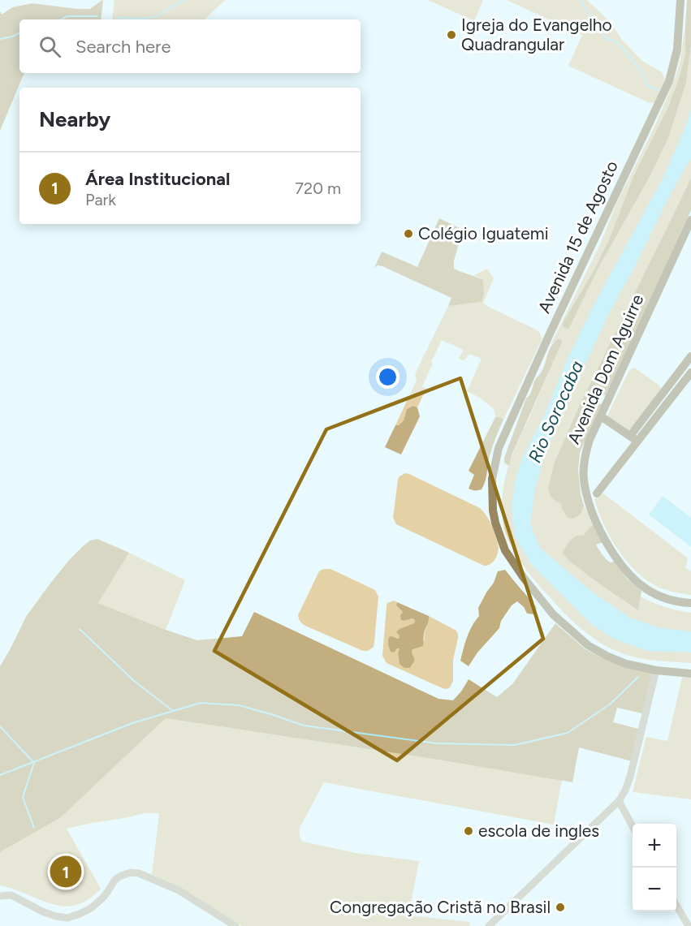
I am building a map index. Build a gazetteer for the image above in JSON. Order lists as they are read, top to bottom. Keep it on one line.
{"streets":{"main road":["Avenida 15 de Agosto","Avenida Dom Aguirre"]},"water":["Rio Sorocaba"],"places":["Igreja do Evangelho Quadrangular","Colégio Iguatemi","escola de ingles","Congregação Cristã no Brasil"],"page":{"search":"Search here","heading":"Nearby","list":[{"mark":"1","name":"Área Institucional","note":"Park","value":"720 m"}],"map_buttons":["+","−"],"pins":"1"}}
